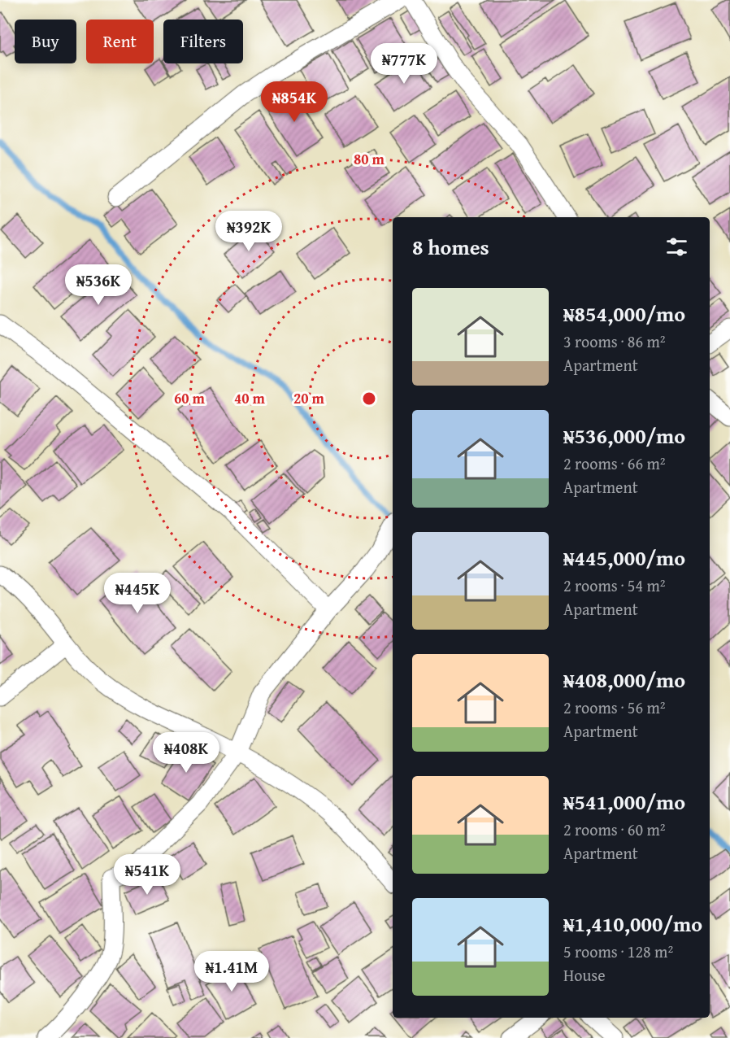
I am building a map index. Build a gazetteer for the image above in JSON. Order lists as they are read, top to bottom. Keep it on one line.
{"page":{"chip":["Buy","Rent","Filters"],"price":["₦777K","₦854K","₦392K","₦536K","₦445K","₦408K","₦541K","₦1.41M"],"heading":"8 homes","list":[{"name":"₦854,000/mo","note":"3 rooms · 86 m² · Apartment"},{"name":"₦536,000/mo","note":"2 rooms · 66 m² · Apartment"},{"name":"₦445,000/mo","note":"2 rooms · 54 m² · Apartment"},{"name":"₦408,000/mo","note":"2 rooms · 56 m² · Apartment"},{"name":"₦541,000/mo","note":"2 rooms · 60 m² · Apartment"},{"name":"₦1,410,000/mo","note":"5 rooms · 128 m² · House"}]},"rings":["80 m","60 m","40 m","20 m"]}
